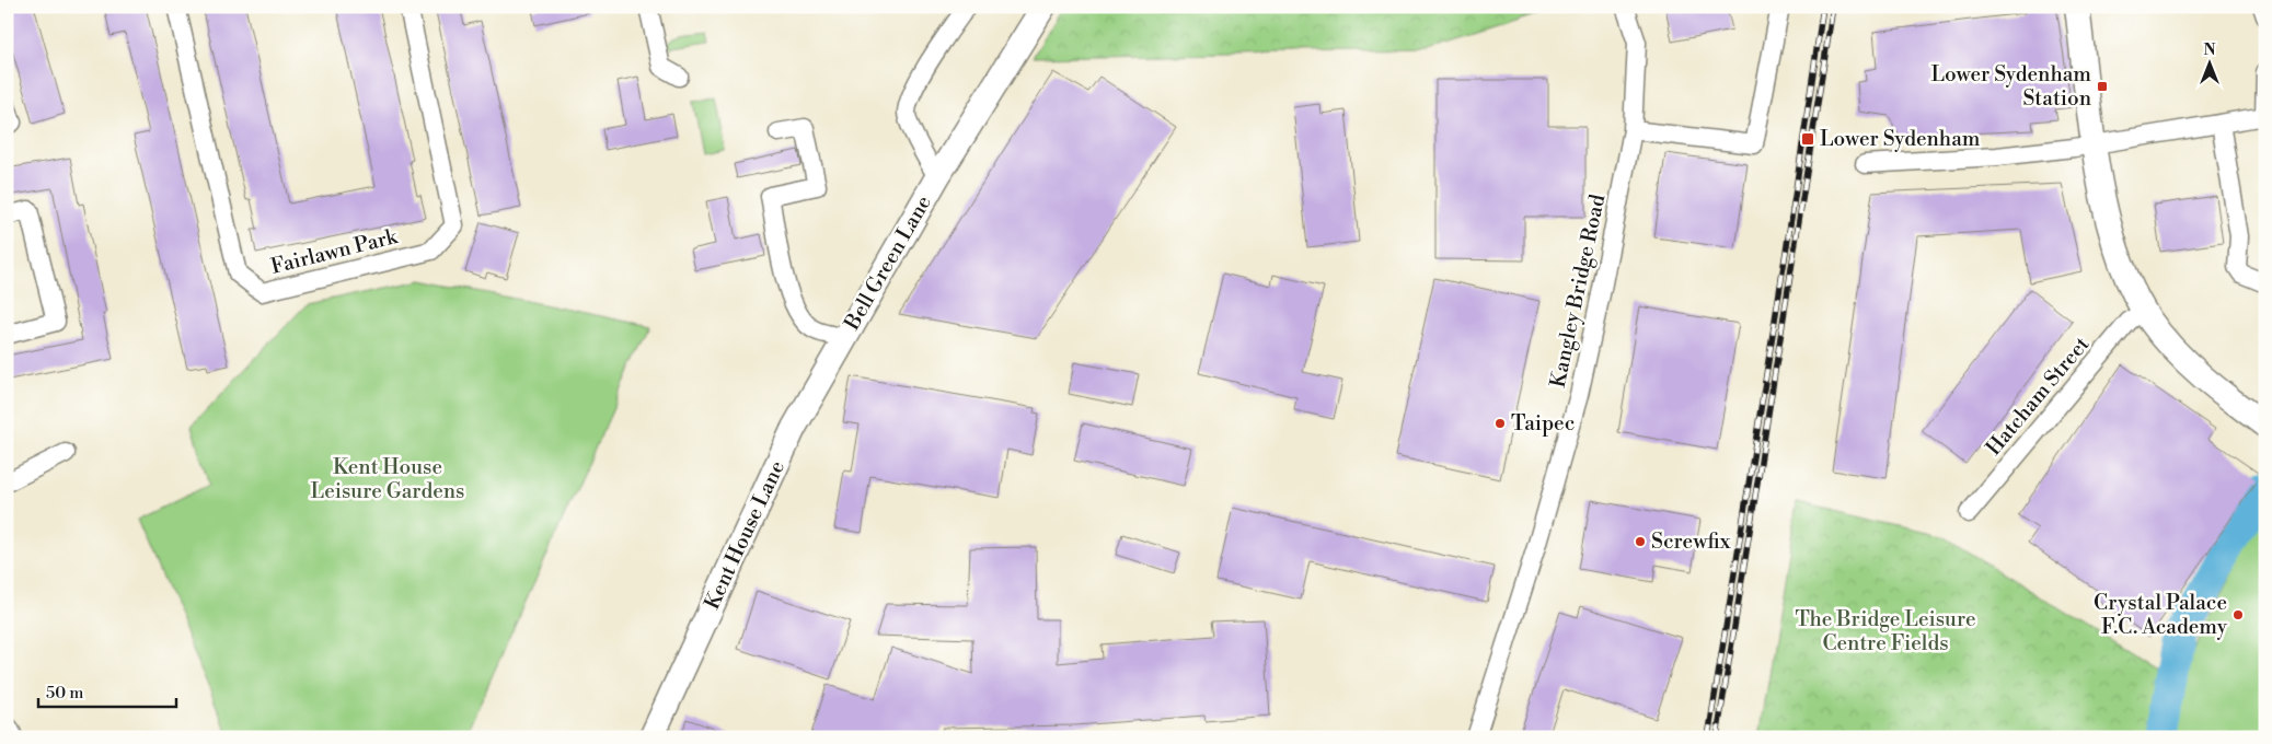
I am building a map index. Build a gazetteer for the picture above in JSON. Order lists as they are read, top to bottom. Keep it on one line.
{"streets":{"street":["Fairlawn Park","Bell Green Lane","Kangley Bridge Road","Hatcham Street","Kent House Lane"]},"crossings":[["Bell Green Lane","Kent House Lane"]],"parks":["Kent House Leisure Gardens","The Bridge Leisure Centre Fields"],"places":{"transit":["Lower Sydenham Station","Lower Sydenham"],"other":["Taipec","Screwfix","Crystal Palace F.C. Academy"]},"scale_bar":"50 m","north":"top"}
